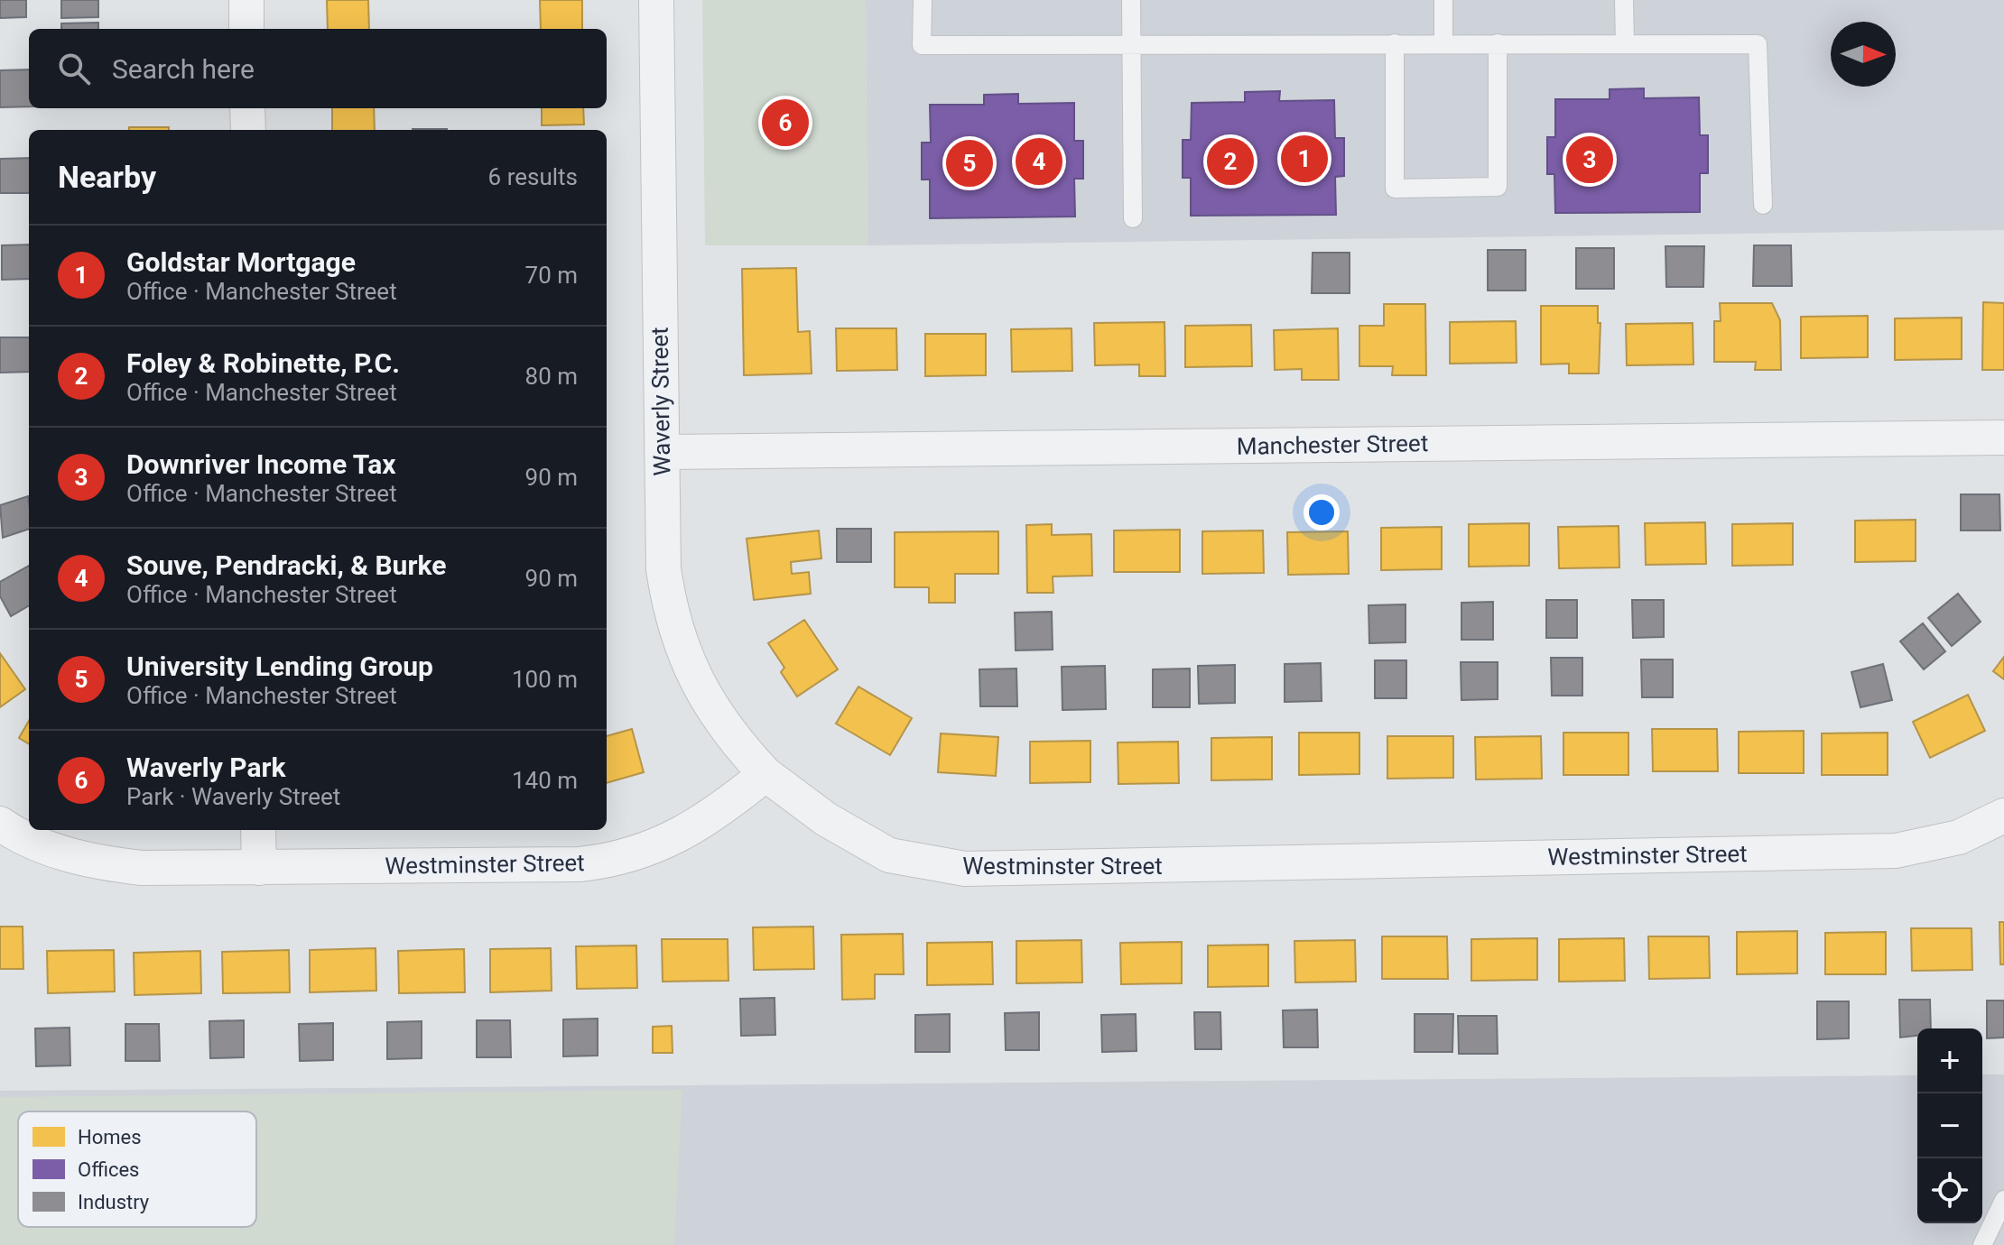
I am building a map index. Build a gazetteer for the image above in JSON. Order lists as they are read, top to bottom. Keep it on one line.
{"streets":{"street":["Waverly Street","Manchester Street","Westminster Street"]},"crossings":[["Waverly Street","Manchester Street"],["Waverly Street","Westminster Street"]],"legend":["Homes","Offices","Industry"],"north":"right","page":{"search":"Search here","pins":["6","1","3","2","4","5"],"heading":["Nearby","6 results"],"list":[{"mark":"1","name":"Goldstar Mortgage","note":"Office · Manchester Street","value":"70 m"},{"mark":"2","name":"Foley & Robinette, P.C.","note":"Office · Manchester Street","value":"80 m"},{"mark":"3","name":"Downriver Income Tax","note":"Office · Manchester Street","value":"90 m"},{"mark":"4","name":"Souve, Pendracki, & Burke","note":"Office · Manchester Street","value":"90 m"},{"mark":"5","name":"University Lending Group","note":"Office · Manchester Street","value":"100 m"},{"mark":"6","name":"Waverly Park","note":"Park · Waverly Street","value":"140 m"}],"map_buttons":["+","−"]}}
